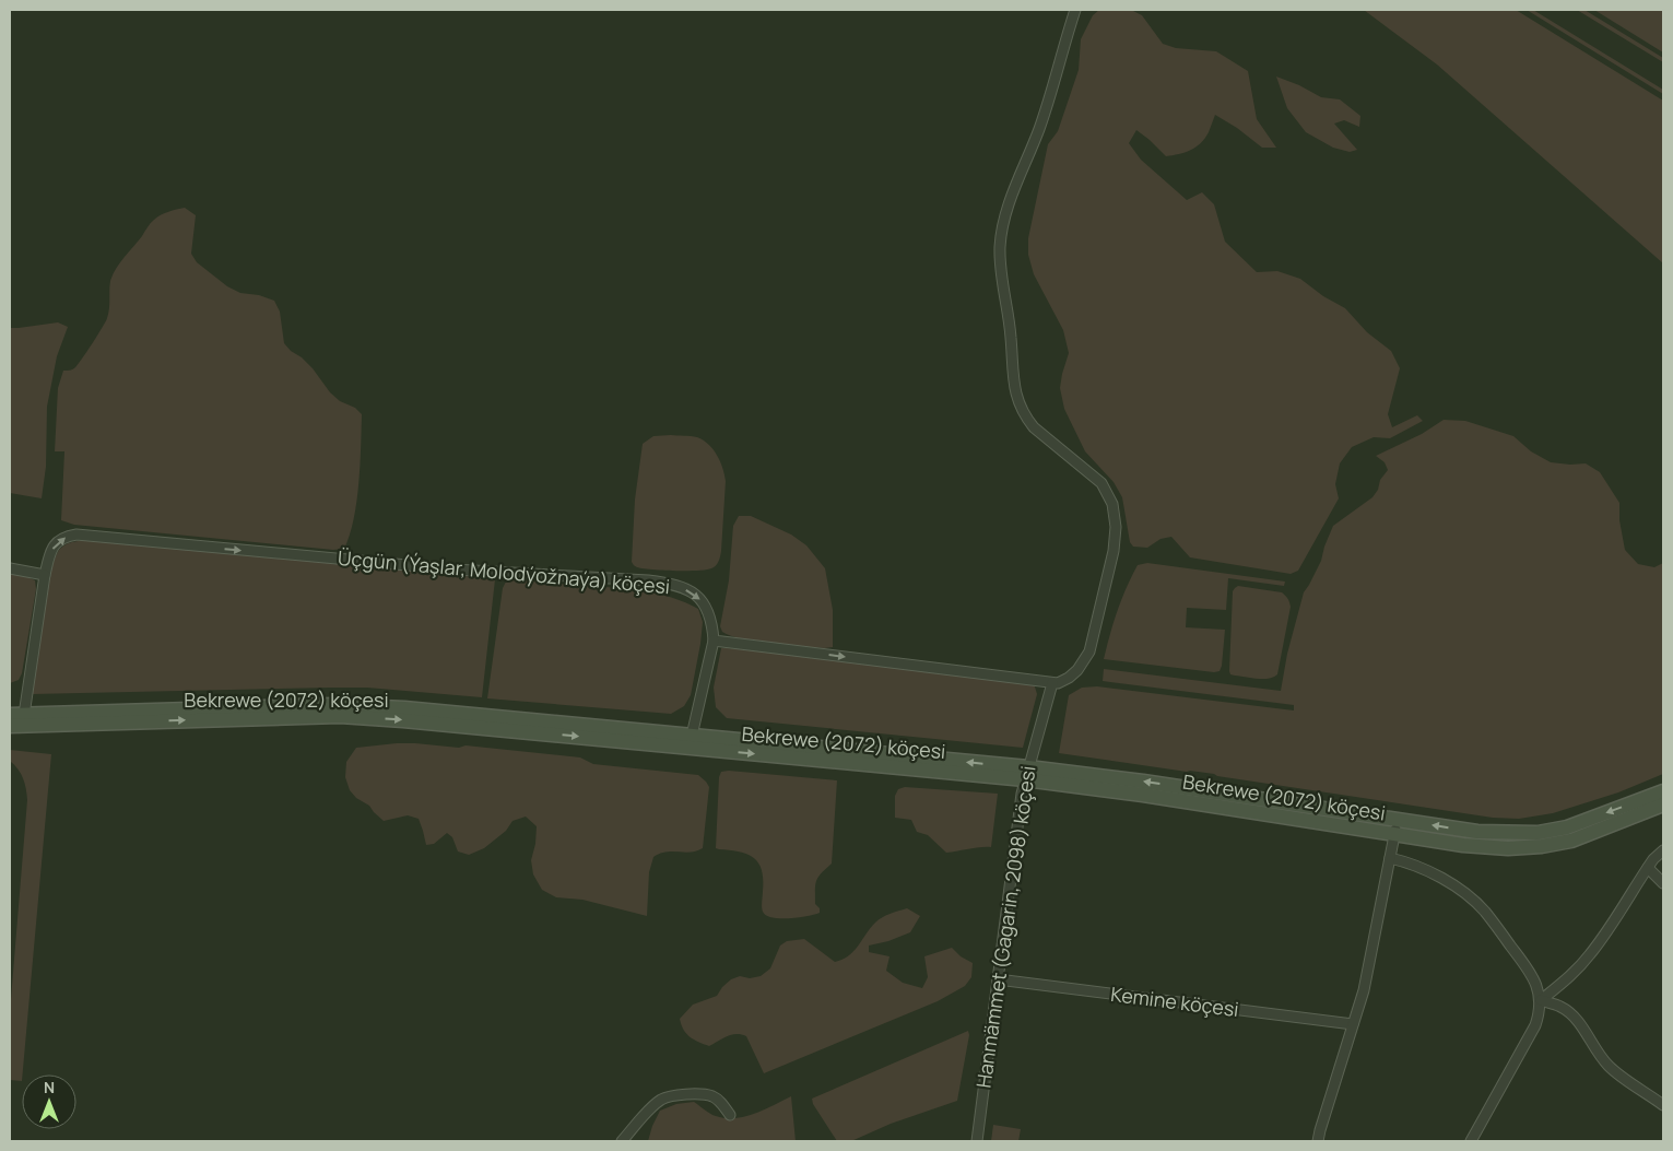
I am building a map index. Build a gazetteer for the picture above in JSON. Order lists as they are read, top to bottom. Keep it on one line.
{"streets":{"main road":["Bekrewe (2072) köçesi"],"street":["Üçgün (Ýaşlar, Molodýožnaýa) köçesi","Hanmämmet (Gagarin, 2098) köçesi","Kemine köçesi"]},"crossings":[["Bekrewe (2072) köçesi","Hanmämmet (Gagarin, 2098) köçesi"],["Hanmämmet (Gagarin, 2098) köçesi","Kemine köçesi"]],"one_way":["Üçgün (Ýaşlar, Molodýožnaýa) köçesi"],"north":"top"}
